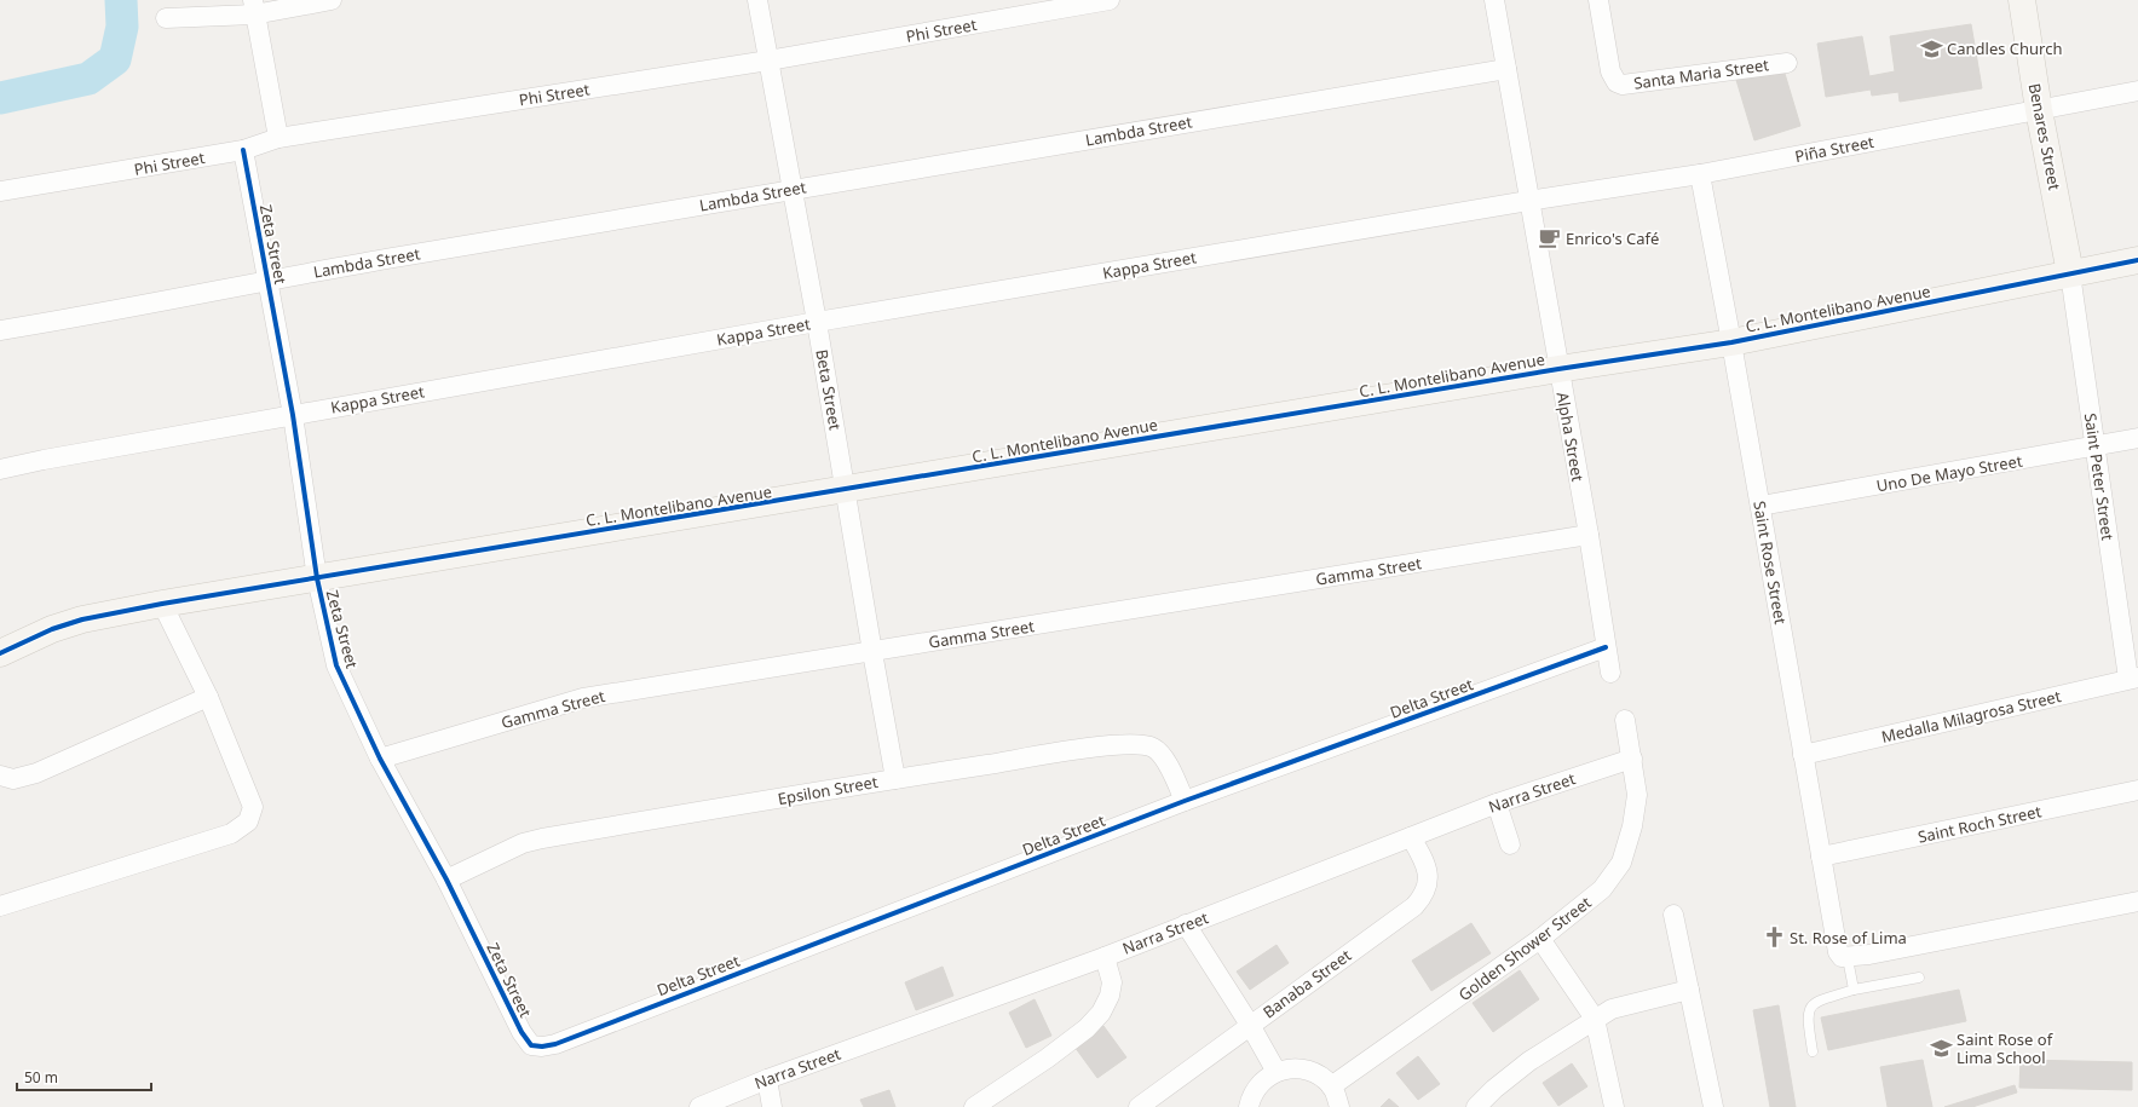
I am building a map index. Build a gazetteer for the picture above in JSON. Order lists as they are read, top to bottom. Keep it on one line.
{"streets":{"street":["Phi Street","Santa Maria Street","Lambda Street","Benares Street","Piña Street","Zeta Street","Kappa Street","C. L. Montelibano Avenue","Beta Street","Alpha Street","Uno De Mayo Street","Saint Peter Street","Saint Rose Street","Gamma Street","Delta Street","Medalla Milagrosa Street","Epsilon Street","Narra Street","Saint Roch Street","Golden Shower Street","Banaba Street"]},"crossings":[["Phi Street","Zeta Street"],["Phi Street","Beta Street"],["Lambda Street","Zeta Street"],["Lambda Street","Beta Street"],["Lambda Street","Alpha Street"],["Benares Street","Piña Street"],["Benares Street","C. L. Montelibano Avenue"],["Benares Street","Saint Peter Street"],["Piña Street","Kappa Street"],["Piña Street","Alpha Street"],["Piña Street","Saint Rose Street"],["Zeta Street","Kappa Street"],["Zeta Street","C. L. Montelibano Avenue"],["Zeta Street","Gamma Street"],["Zeta Street","Delta Street"],["Zeta Street","Epsilon Street"],["Kappa Street","Beta Street"],["Kappa Street","Alpha Street"],["C. L. Montelibano Avenue","Beta Street"],["C. L. Montelibano Avenue","Alpha Street"],["C. L. Montelibano Avenue","Saint Peter Street"],["C. L. Montelibano Avenue","Saint Rose Street"],["Beta Street","Gamma Street"],["Beta Street","Epsilon Street"],["Alpha Street","Gamma Street"],["Alpha Street","Delta Street"],["Uno De Mayo Street","Saint Peter Street"],["Uno De Mayo Street","Saint Rose Street"],["Saint Peter Street","Medalla Milagrosa Street"],["Saint Rose Street","Medalla Milagrosa Street"],["Saint Rose Street","Saint Roch Street"],["Delta Street","Epsilon Street"],["Narra Street","Golden Shower Street"],["Narra Street","Banaba Street"]],"places":{"school or university":["Candles Church","Saint Rose of Lima School"],"cafe":["Enrico's Café"],"church":["St. Rose of Lima"]},"scale_bar":"50 m"}
